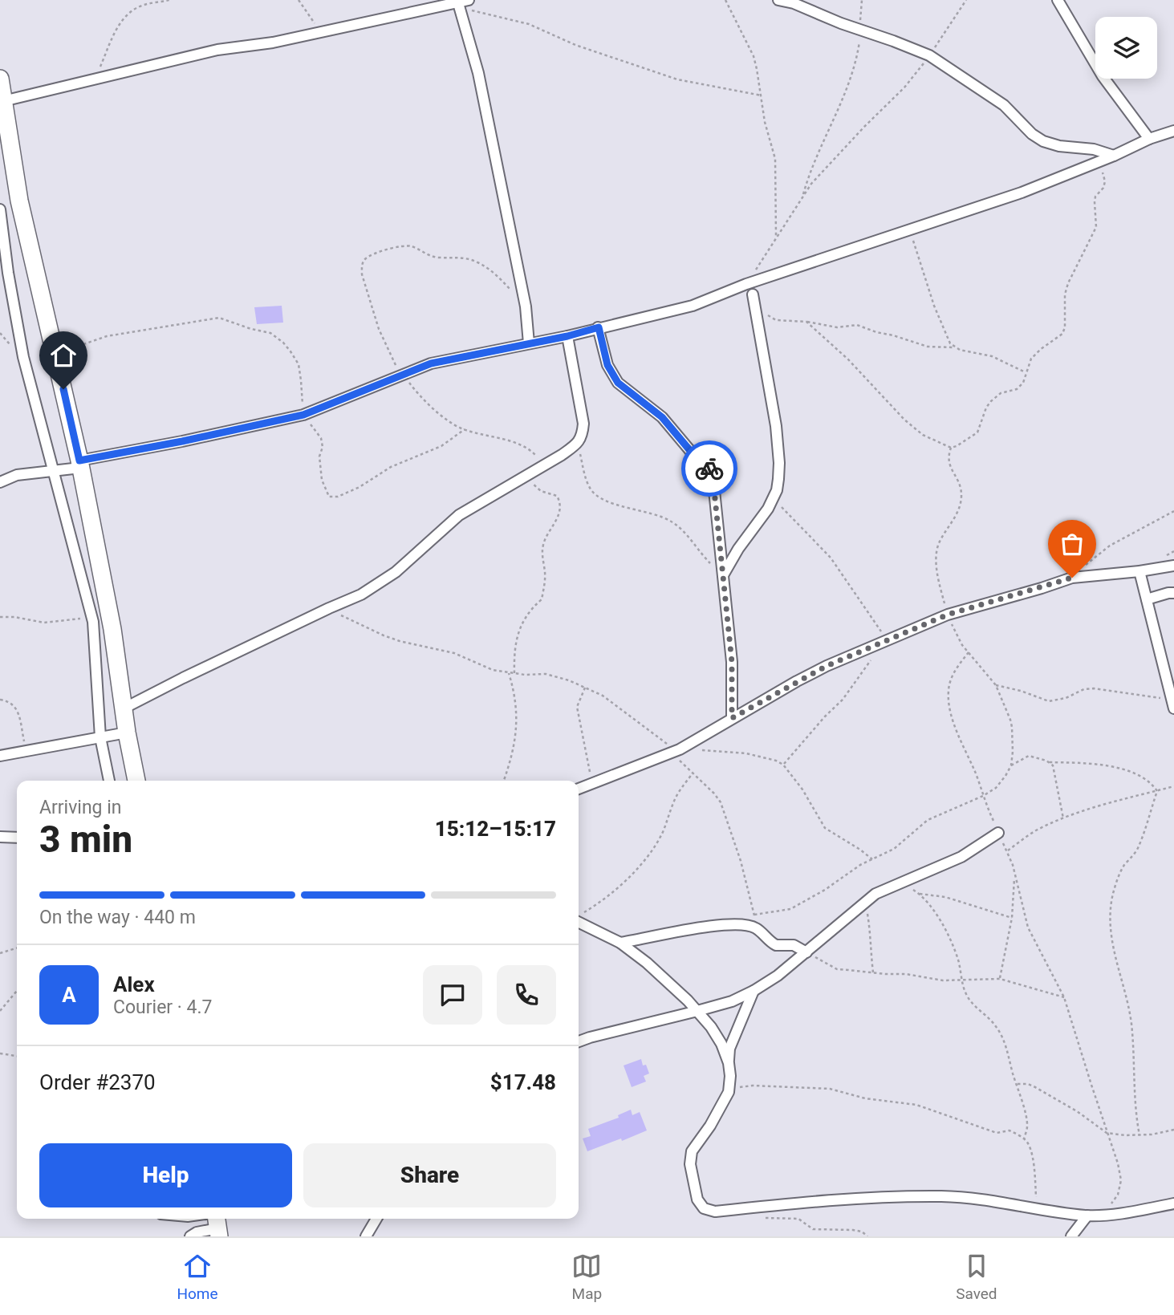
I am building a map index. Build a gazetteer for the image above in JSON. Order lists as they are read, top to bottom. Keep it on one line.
{"page":{"heading":["3 min","Arriving in","15:12–15:17"],"panel":["Alex","Courier · 4.7","Order #2370","$17.48"],"bar":"On the way · 440 m","round":"A","buttons":["Help","Share"],"tabs":["Home","Map","Saved"]}}
